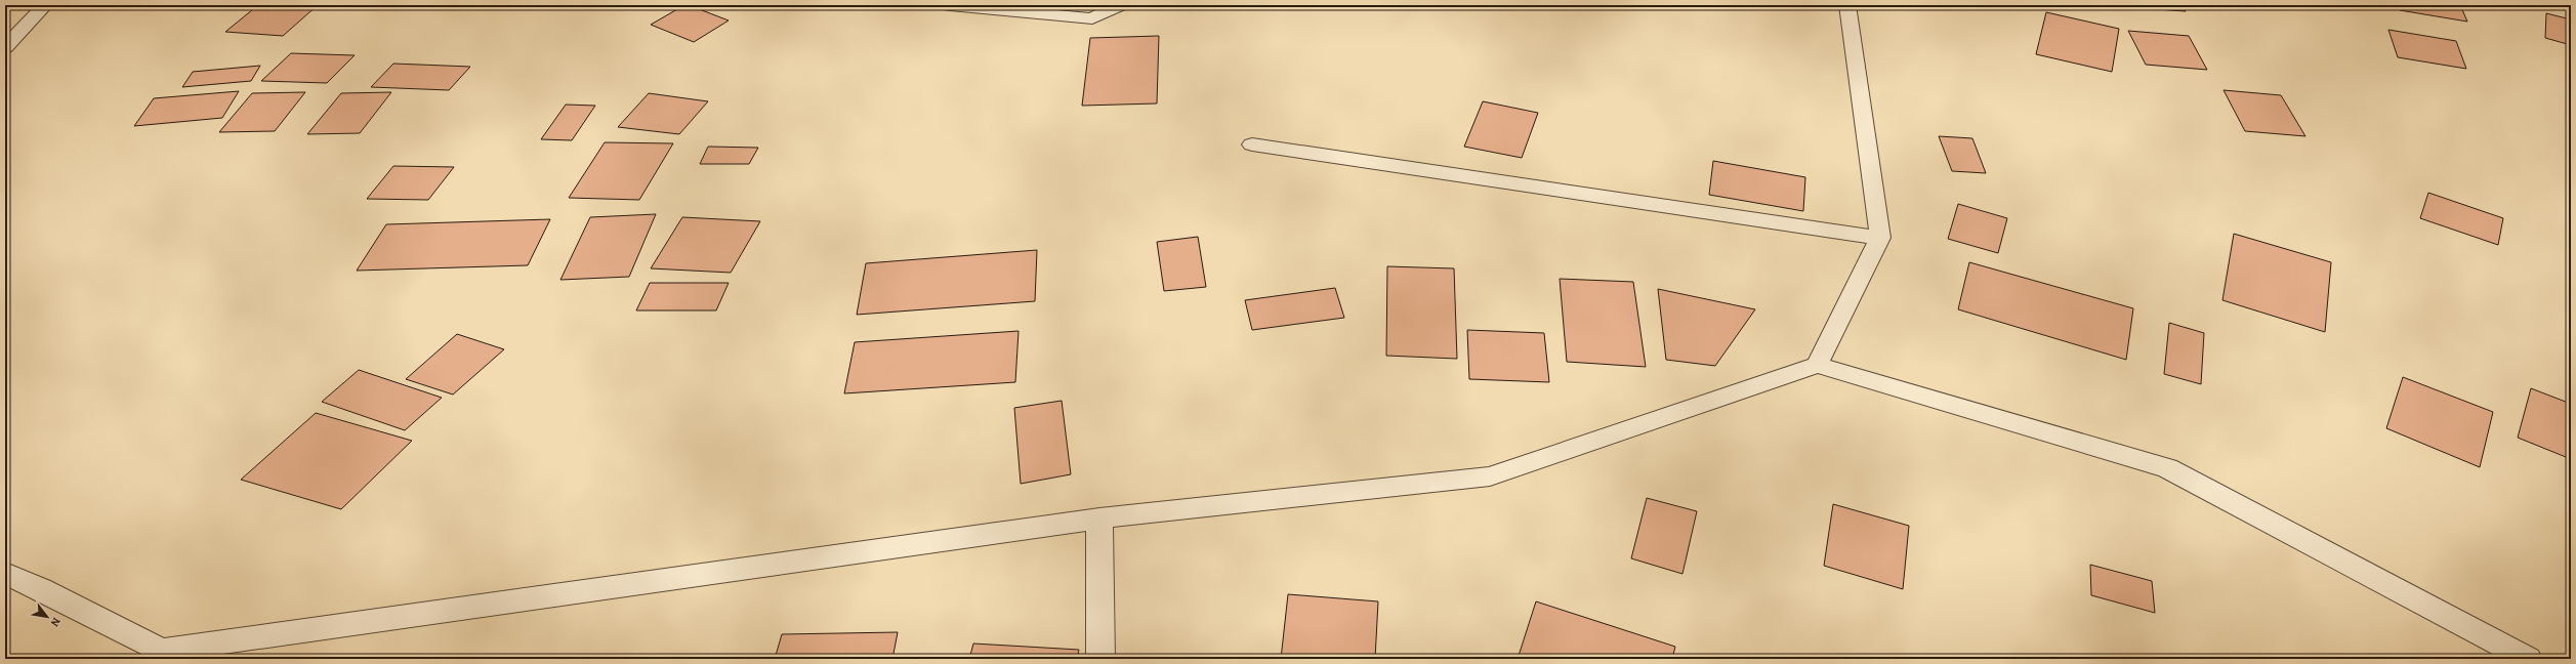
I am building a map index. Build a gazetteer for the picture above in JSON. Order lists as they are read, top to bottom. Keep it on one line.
{"north":"bottom right"}
